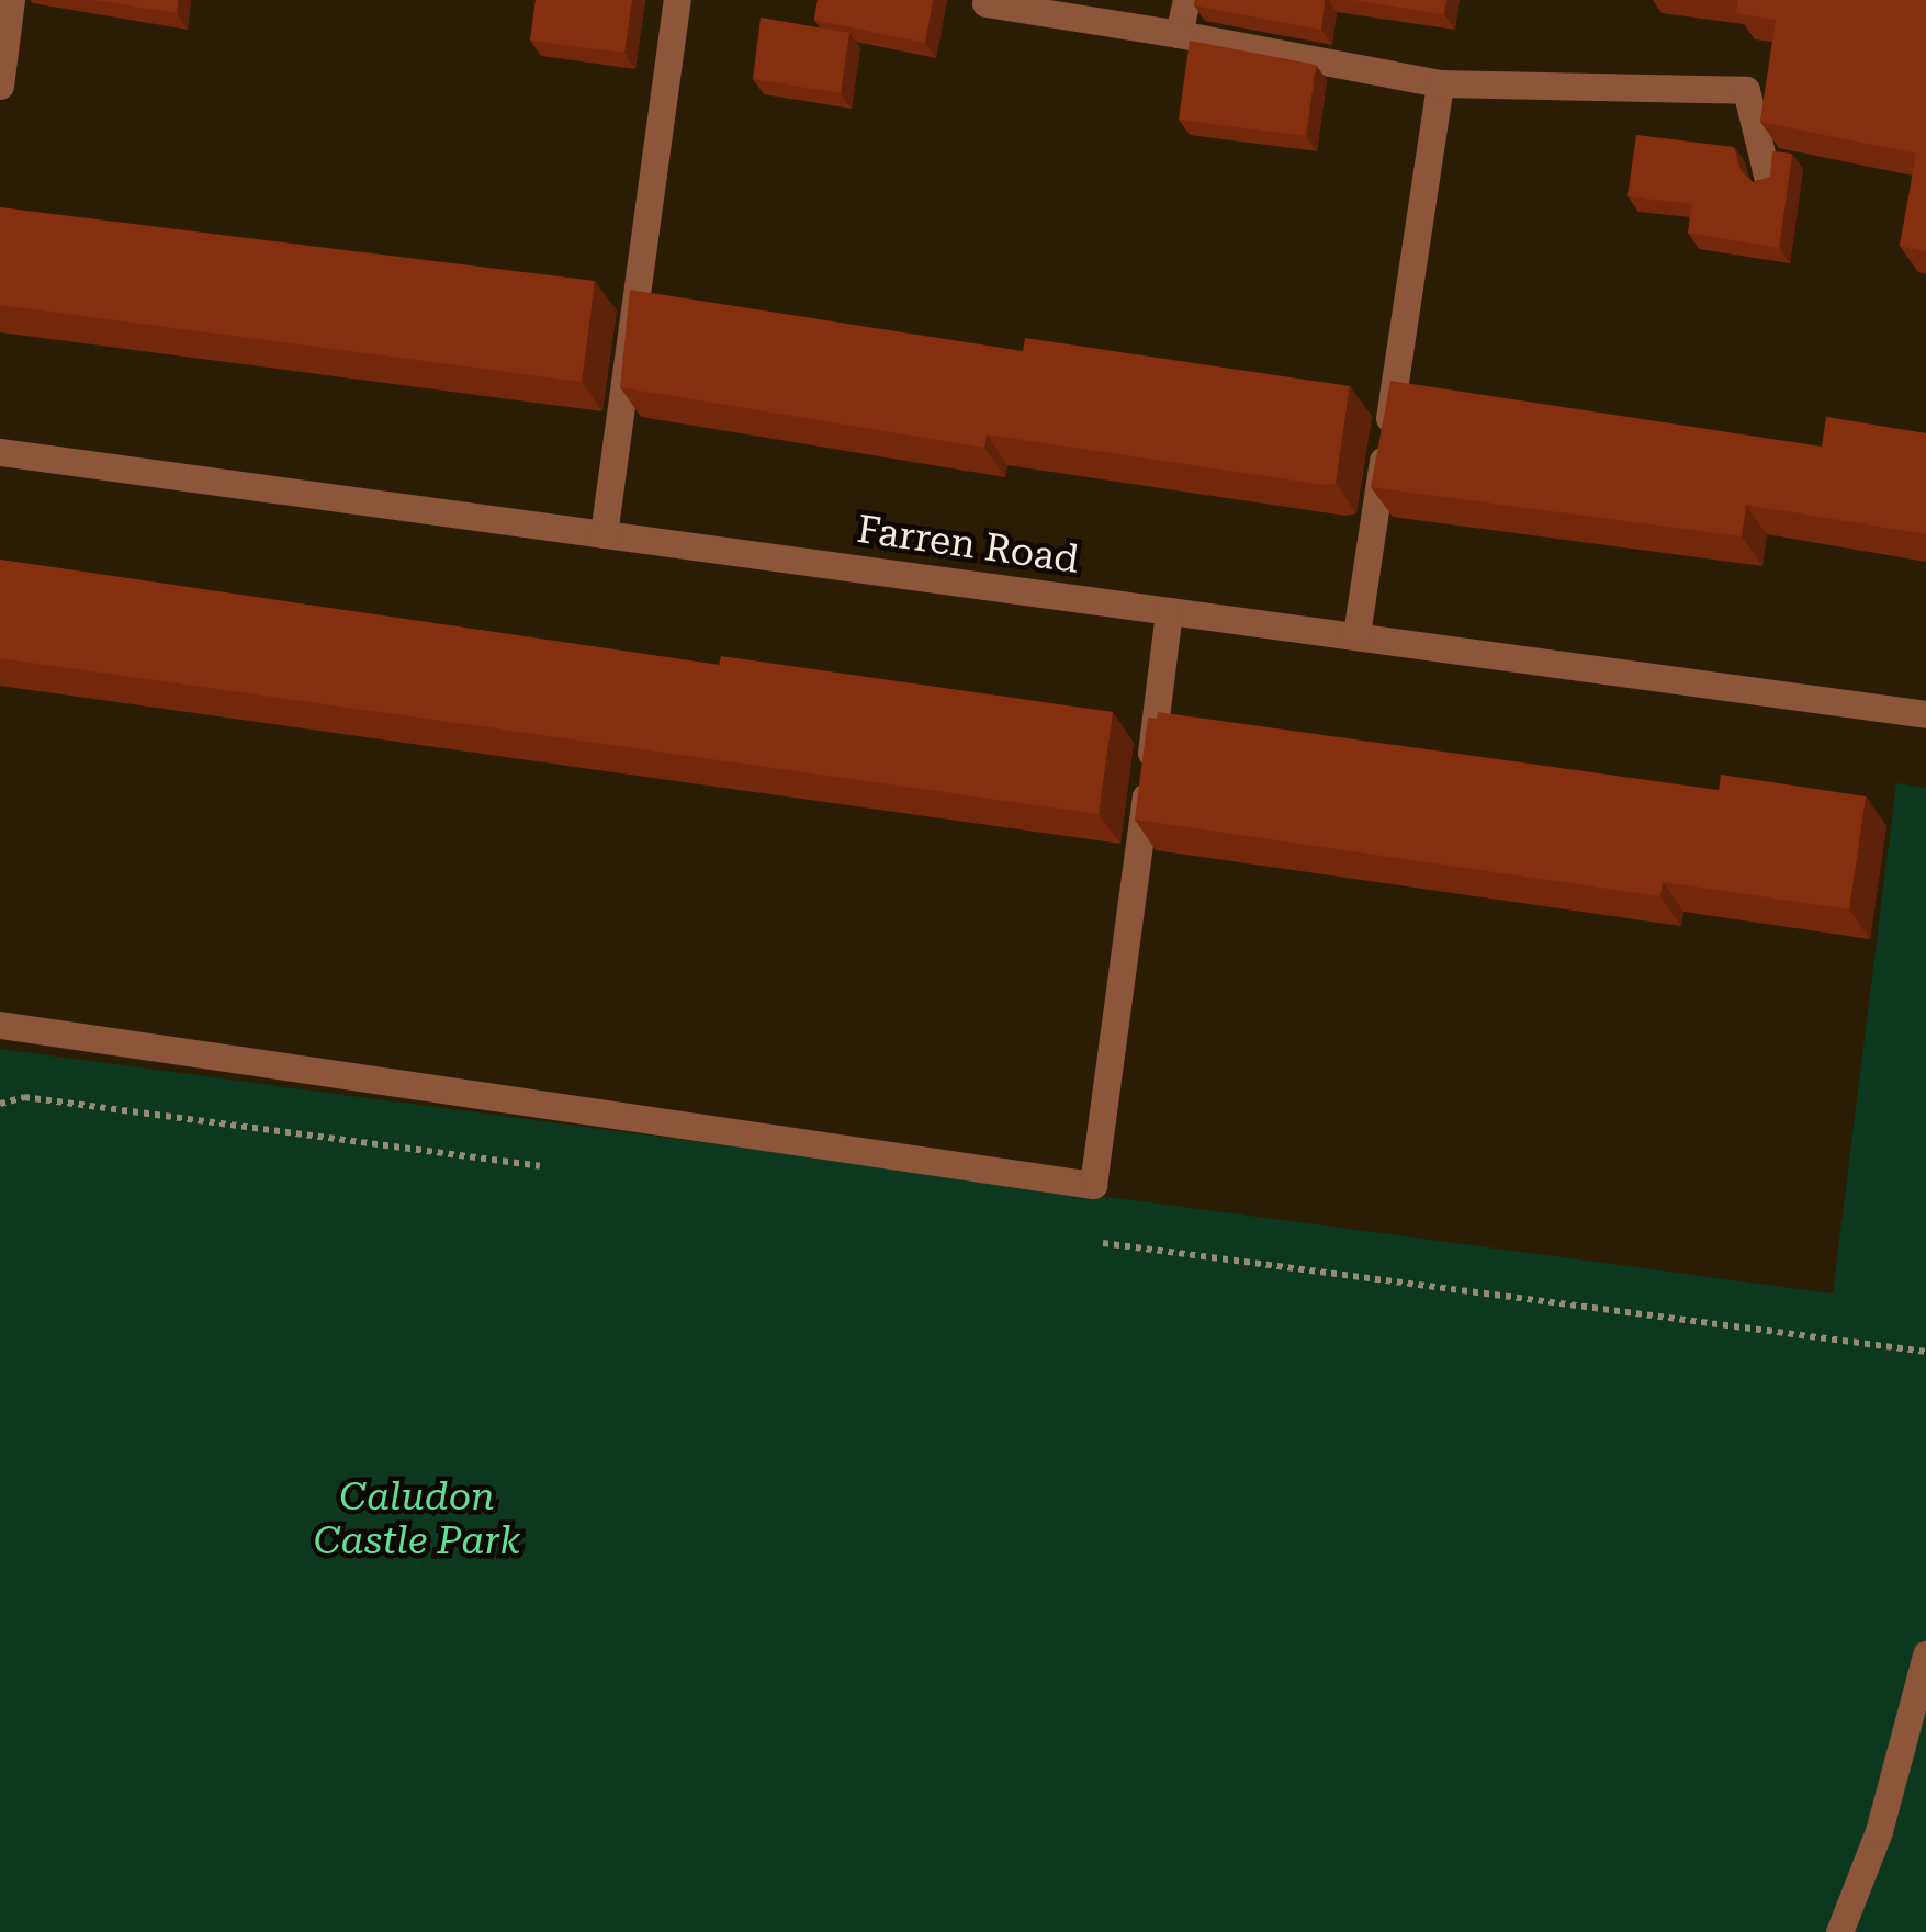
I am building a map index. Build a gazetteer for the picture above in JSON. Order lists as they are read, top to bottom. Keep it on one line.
{"streets":{"street":["Farren Road"]},"parks":["Caludon Castle Park"]}
